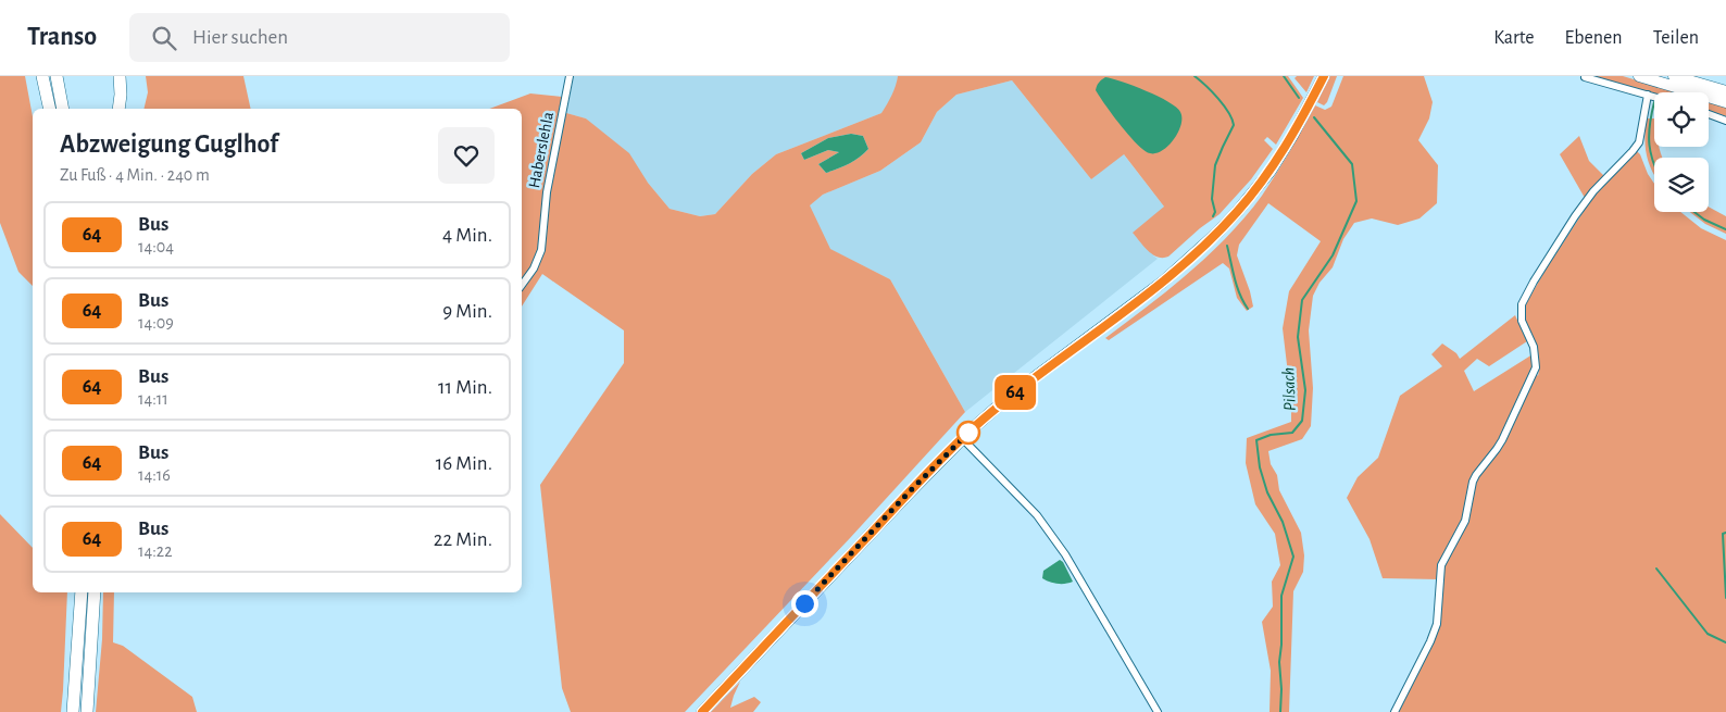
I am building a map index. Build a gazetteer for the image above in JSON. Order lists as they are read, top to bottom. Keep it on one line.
{"streets":{"street":["Haberslehla"]},"water":["Pilsach"],"lines":["bus line 64"],"page":{"header":"Transo","search":"Hier suchen","nav":["Karte","Ebenen","Teilen"],"on_map":"64","heading":["Abzweigung Guglhof","Zu Fuß · 4 Min. · 240 m"],"list":[{"mark":"64","name":"Bus","note":"14:04","value":"4 Min."},{"mark":"64","name":"Bus","note":"14:09","value":"9 Min."},{"mark":"64","name":"Bus","note":"14:11","value":"11 Min."},{"mark":"64","name":"Bus","note":"14:16","value":"16 Min."},{"mark":"64","name":"Bus","note":"14:22","value":"22 Min."}]}}
